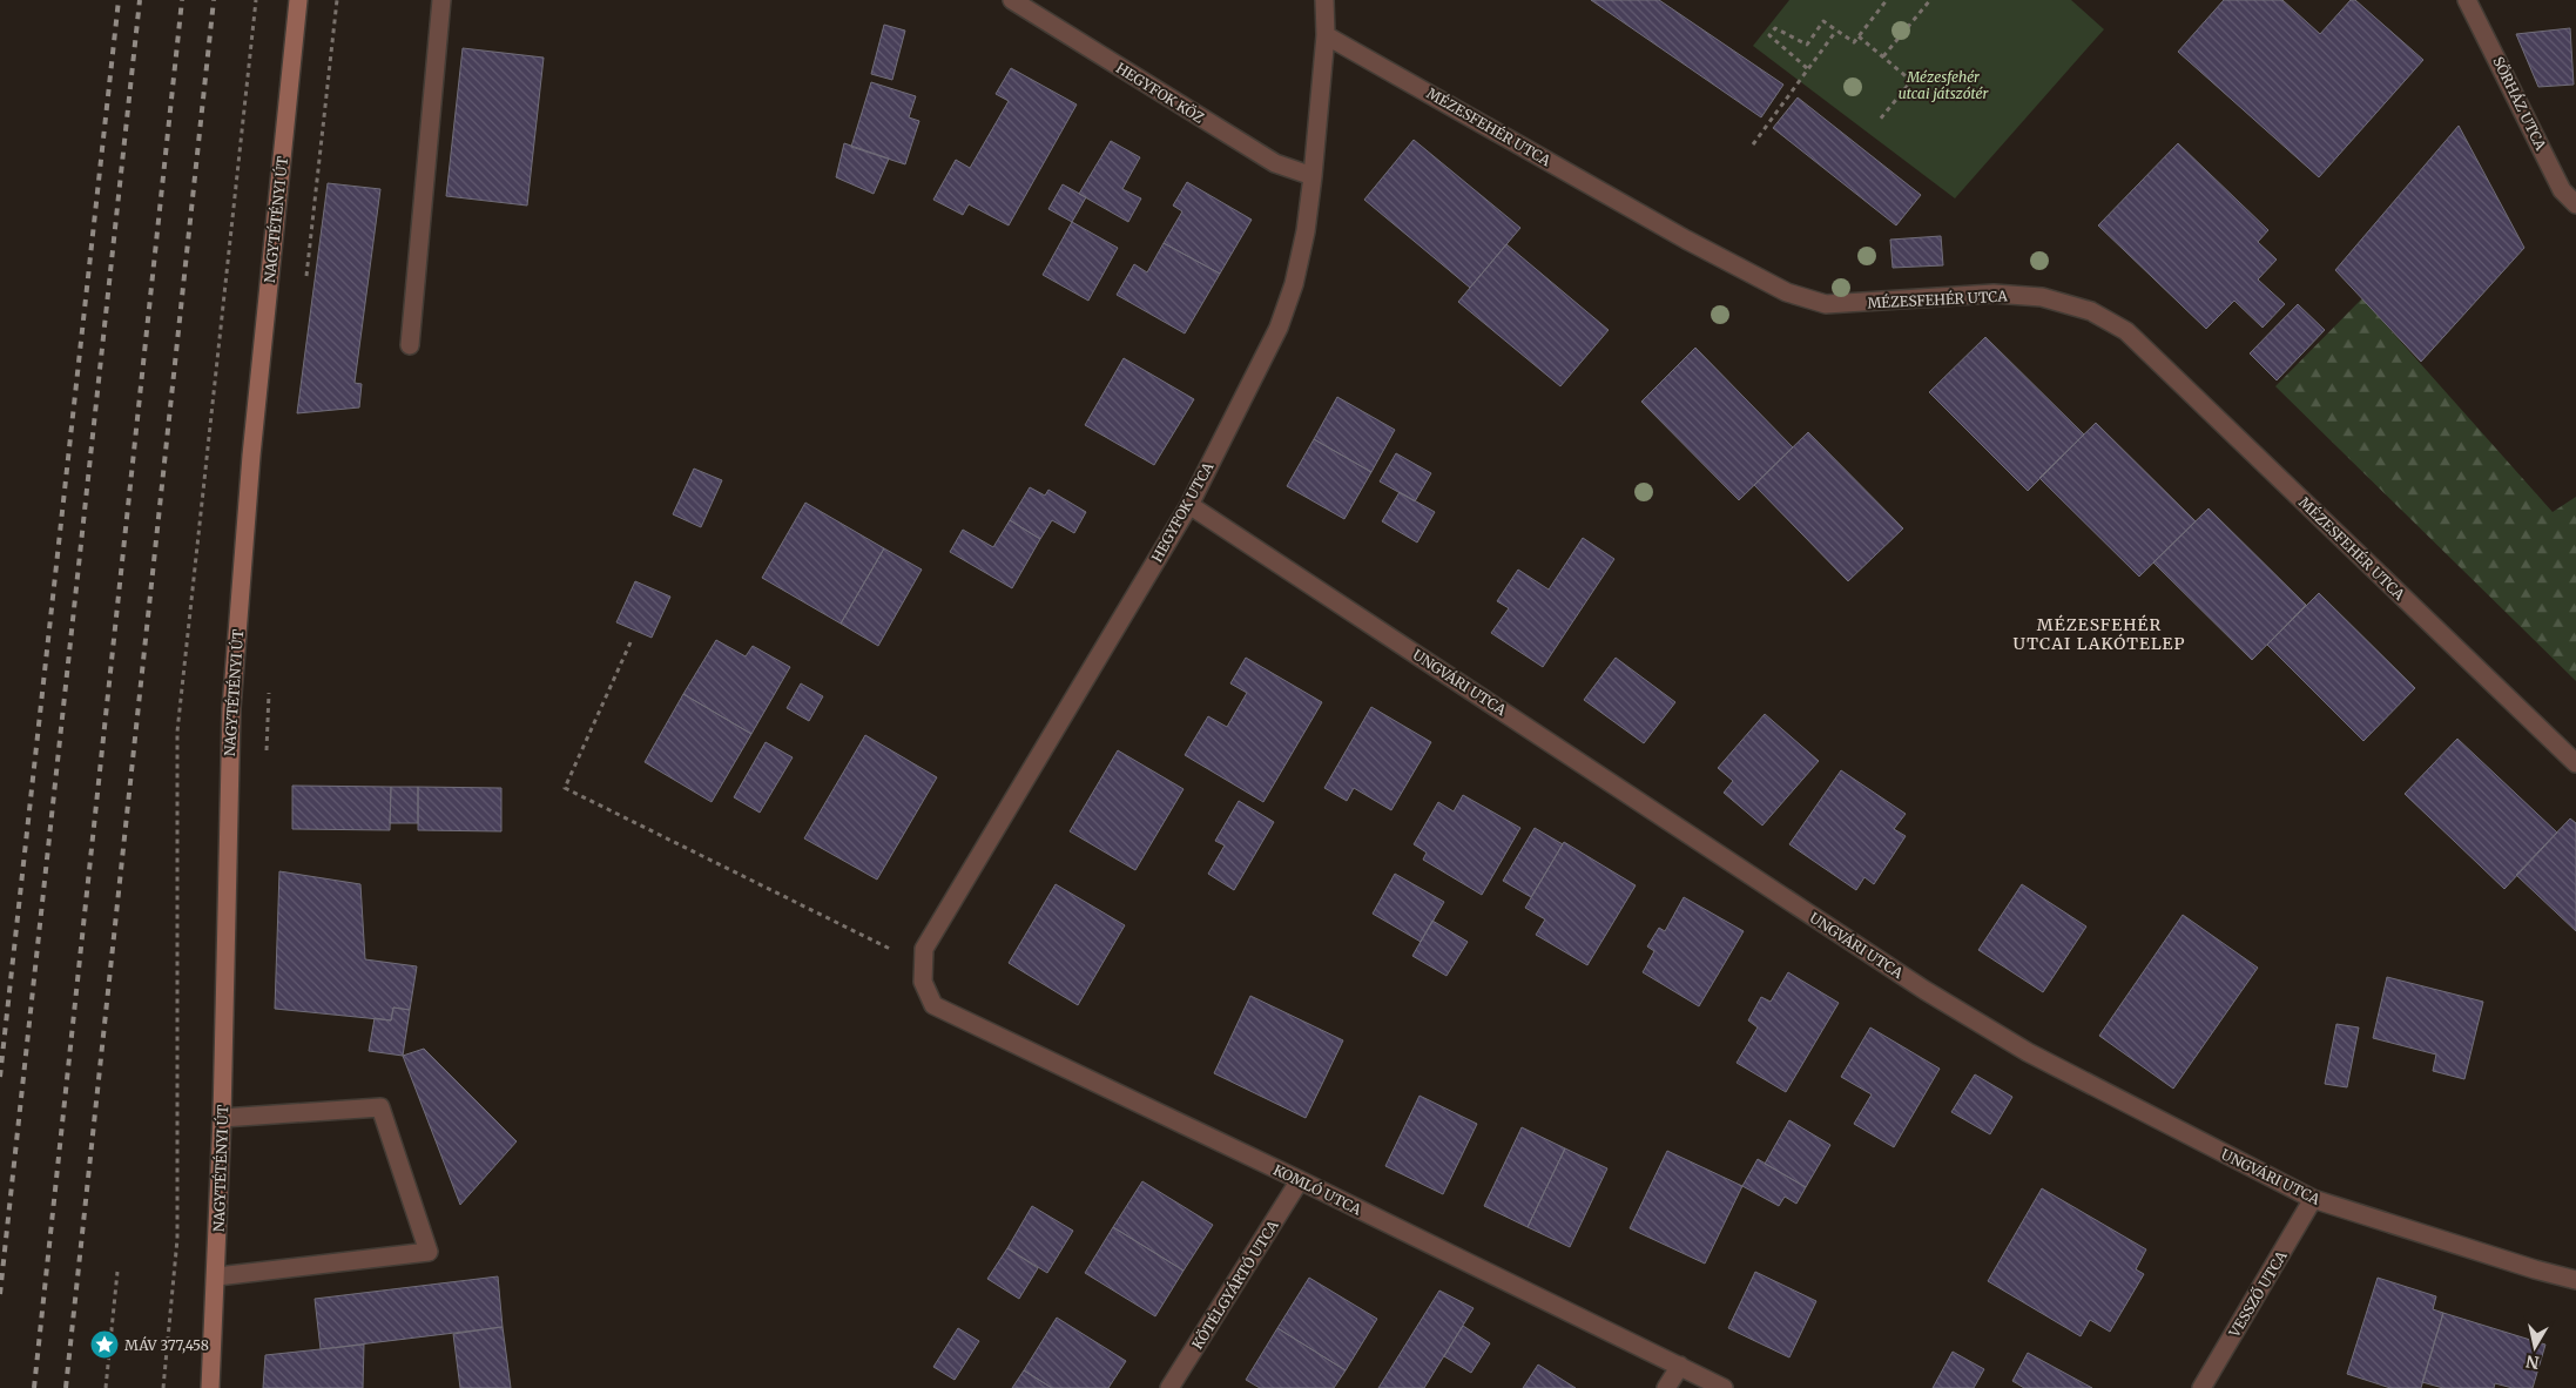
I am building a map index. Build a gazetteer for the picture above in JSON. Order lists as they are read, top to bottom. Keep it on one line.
{"streets":{"main road":["NAGYTÉTÉNYI ÚT"],"street":["HEGYFOK KÖZ","SÖRHÁZ UTCA","MÉZESFEHÉR UTCA","HEGYFOK UTCA","UNGVÁRI UTCA","KOMLÓ UTCA","KÖTÉLGYÁRTÓ UTCA","VESSZŐ UTCA"]},"crossings":[["HEGYFOK KÖZ","HEGYFOK UTCA"],["MÉZESFEHÉR UTCA","HEGYFOK UTCA"],["HEGYFOK UTCA","UNGVÁRI UTCA"],["HEGYFOK UTCA","KOMLÓ UTCA"],["UNGVÁRI UTCA","VESSZŐ UTCA"],["KOMLÓ UTCA","KÖTÉLGYÁRTÓ UTCA"]],"districts":["MÉZESFEHÉR UTCAI LAKÓTELEP"],"parks":["Mézesfehér utcai játszótér"],"places":{"place":["MÁV 377,458"]},"north":"bottom"}
